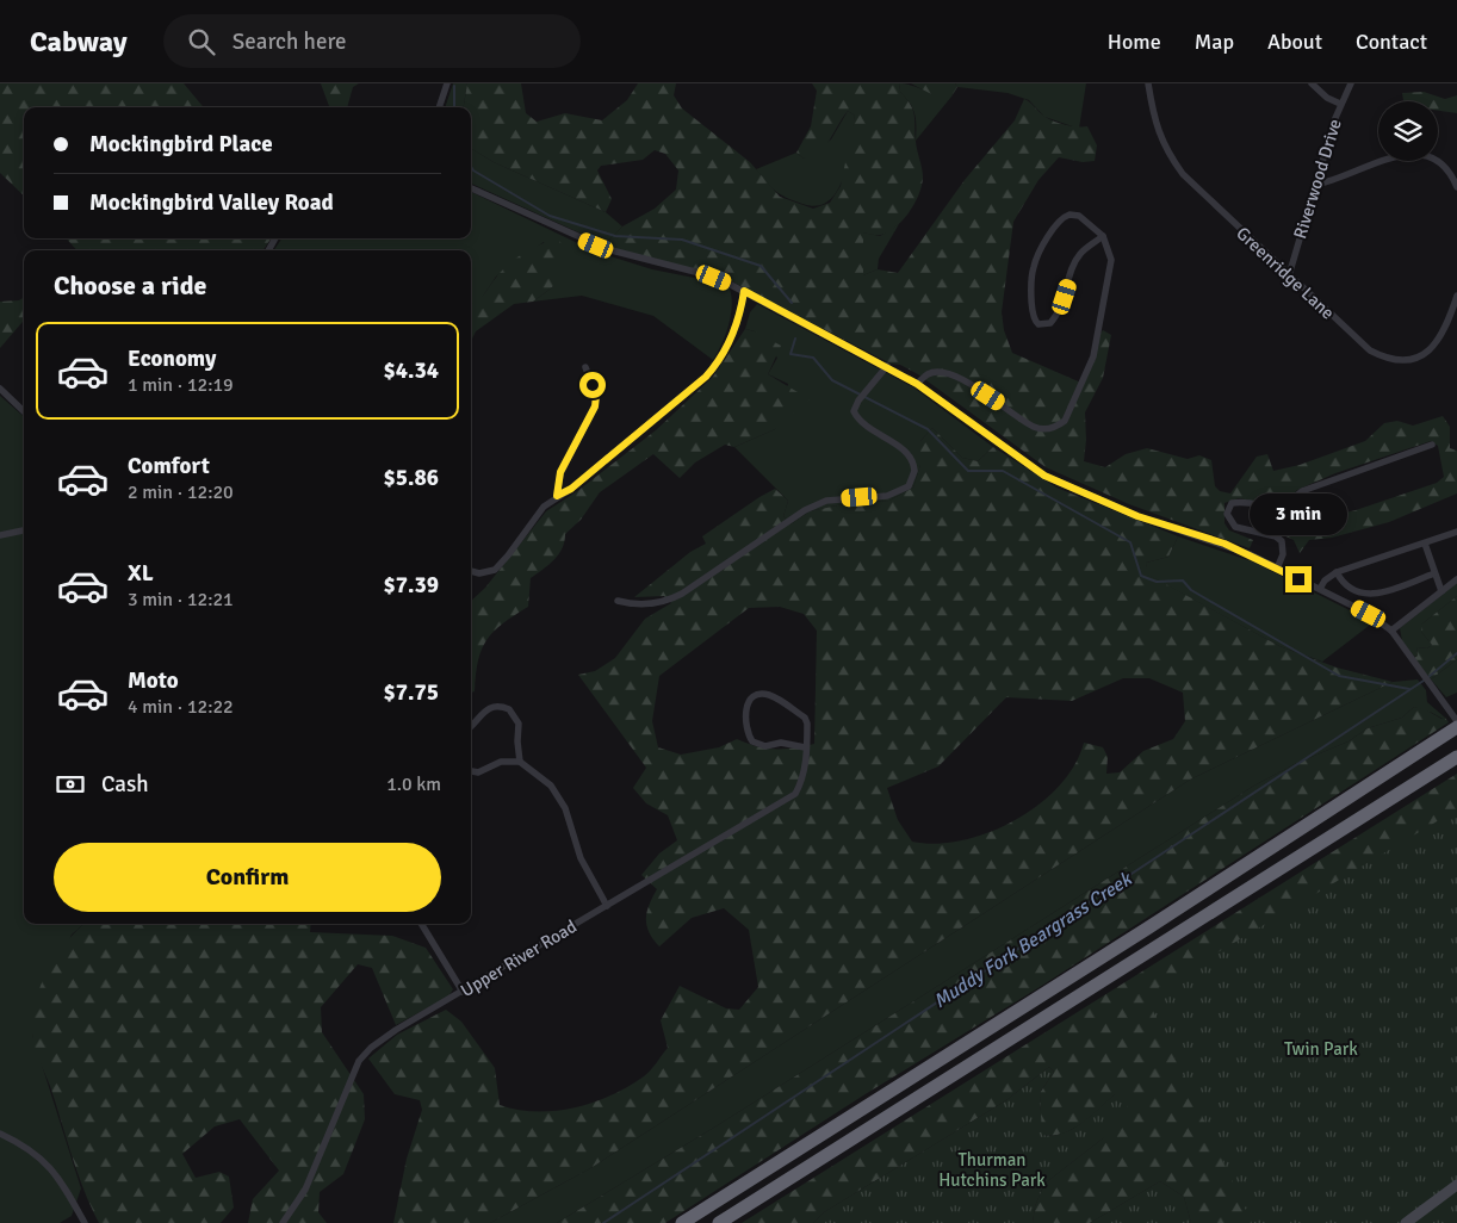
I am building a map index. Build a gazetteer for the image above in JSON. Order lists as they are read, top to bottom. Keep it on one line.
{"streets":{"street":["Riverwood Drive","Greenridge Lane","Upper River Road"]},"crossings":[["Riverwood Drive","Greenridge Lane"]],"water":["Muddy Fork Beargrass Creek"],"parks":["Twin Park","Thurman Hutchins Park"],"page":{"header":"Cabway","search":"Search here","nav":["Home","Map","About","Contact"],"banner":["Mockingbird Place","Mockingbird Valley Road"],"heading":"Choose a ride","list":[{"name":"Economy","note":"1 min · 12:19","value":"$4.34"},{"name":"Comfort","note":"2 min · 12:20","value":"$5.86"},{"name":"XL","note":"3 min · 12:21","value":"$7.39"},{"name":"Moto","note":"4 min · 12:22","value":"$7.75"}],"bubble":"3 min","pay":["Cash","1.0 km"],"buttons":"Confirm"}}
